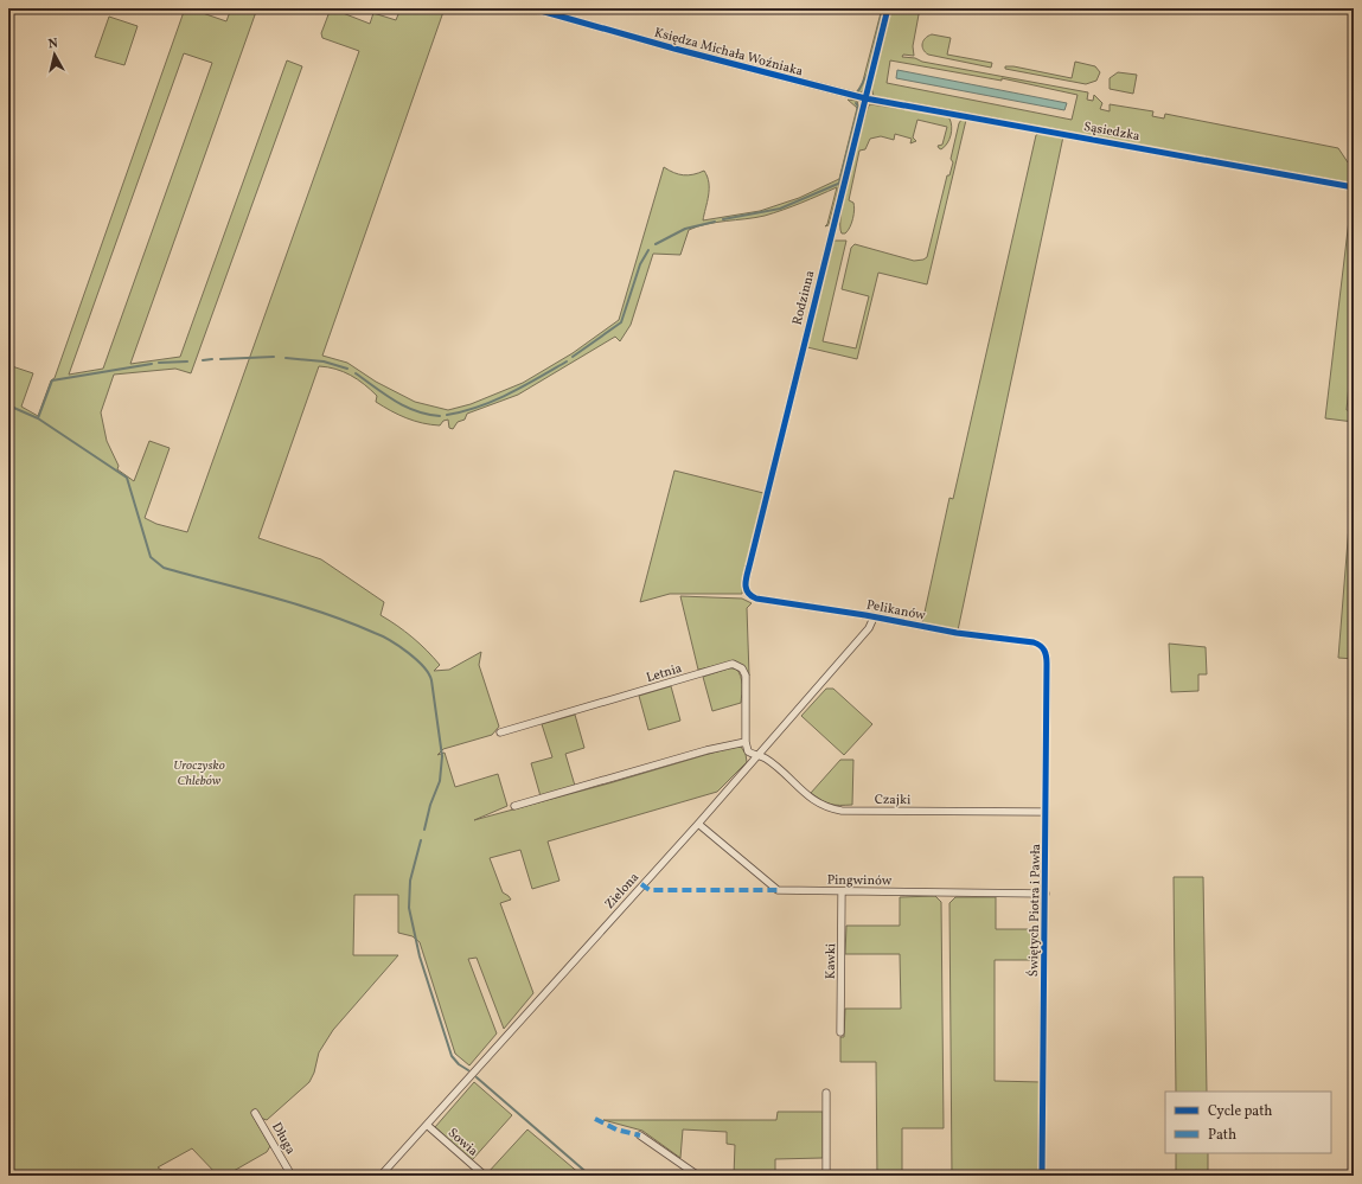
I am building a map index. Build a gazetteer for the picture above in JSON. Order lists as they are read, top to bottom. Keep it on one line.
{"streets":{"street":["Księdza Michała Woźniaka","Sąsiedzka","Rodzinna","Pelikanów","Letnia","Czajki","Pingwinów","Zielona","Świętych Piotra i Pawła","Kawki","Długa","Sowia"]},"crossings":[["Księdza Michała Woźniaka","Sąsiedzka"],["Księdza Michała Woźniaka","Rodzinna"],["Sąsiedzka","Rodzinna"],["Rodzinna","Pelikanów"],["Pelikanów","Zielona"],["Pelikanów","Świętych Piotra i Pawła"],["Czajki","Zielona"],["Czajki","Świętych Piotra i Pawła"],["Pingwinów","Zielona"],["Pingwinów","Świętych Piotra i Pawła"],["Pingwinów","Kawki"],["Zielona","Sowia"]],"parks":["Uroczysko Chlebów"],"legend":["Cycle path","Path"],"north":"top"}
